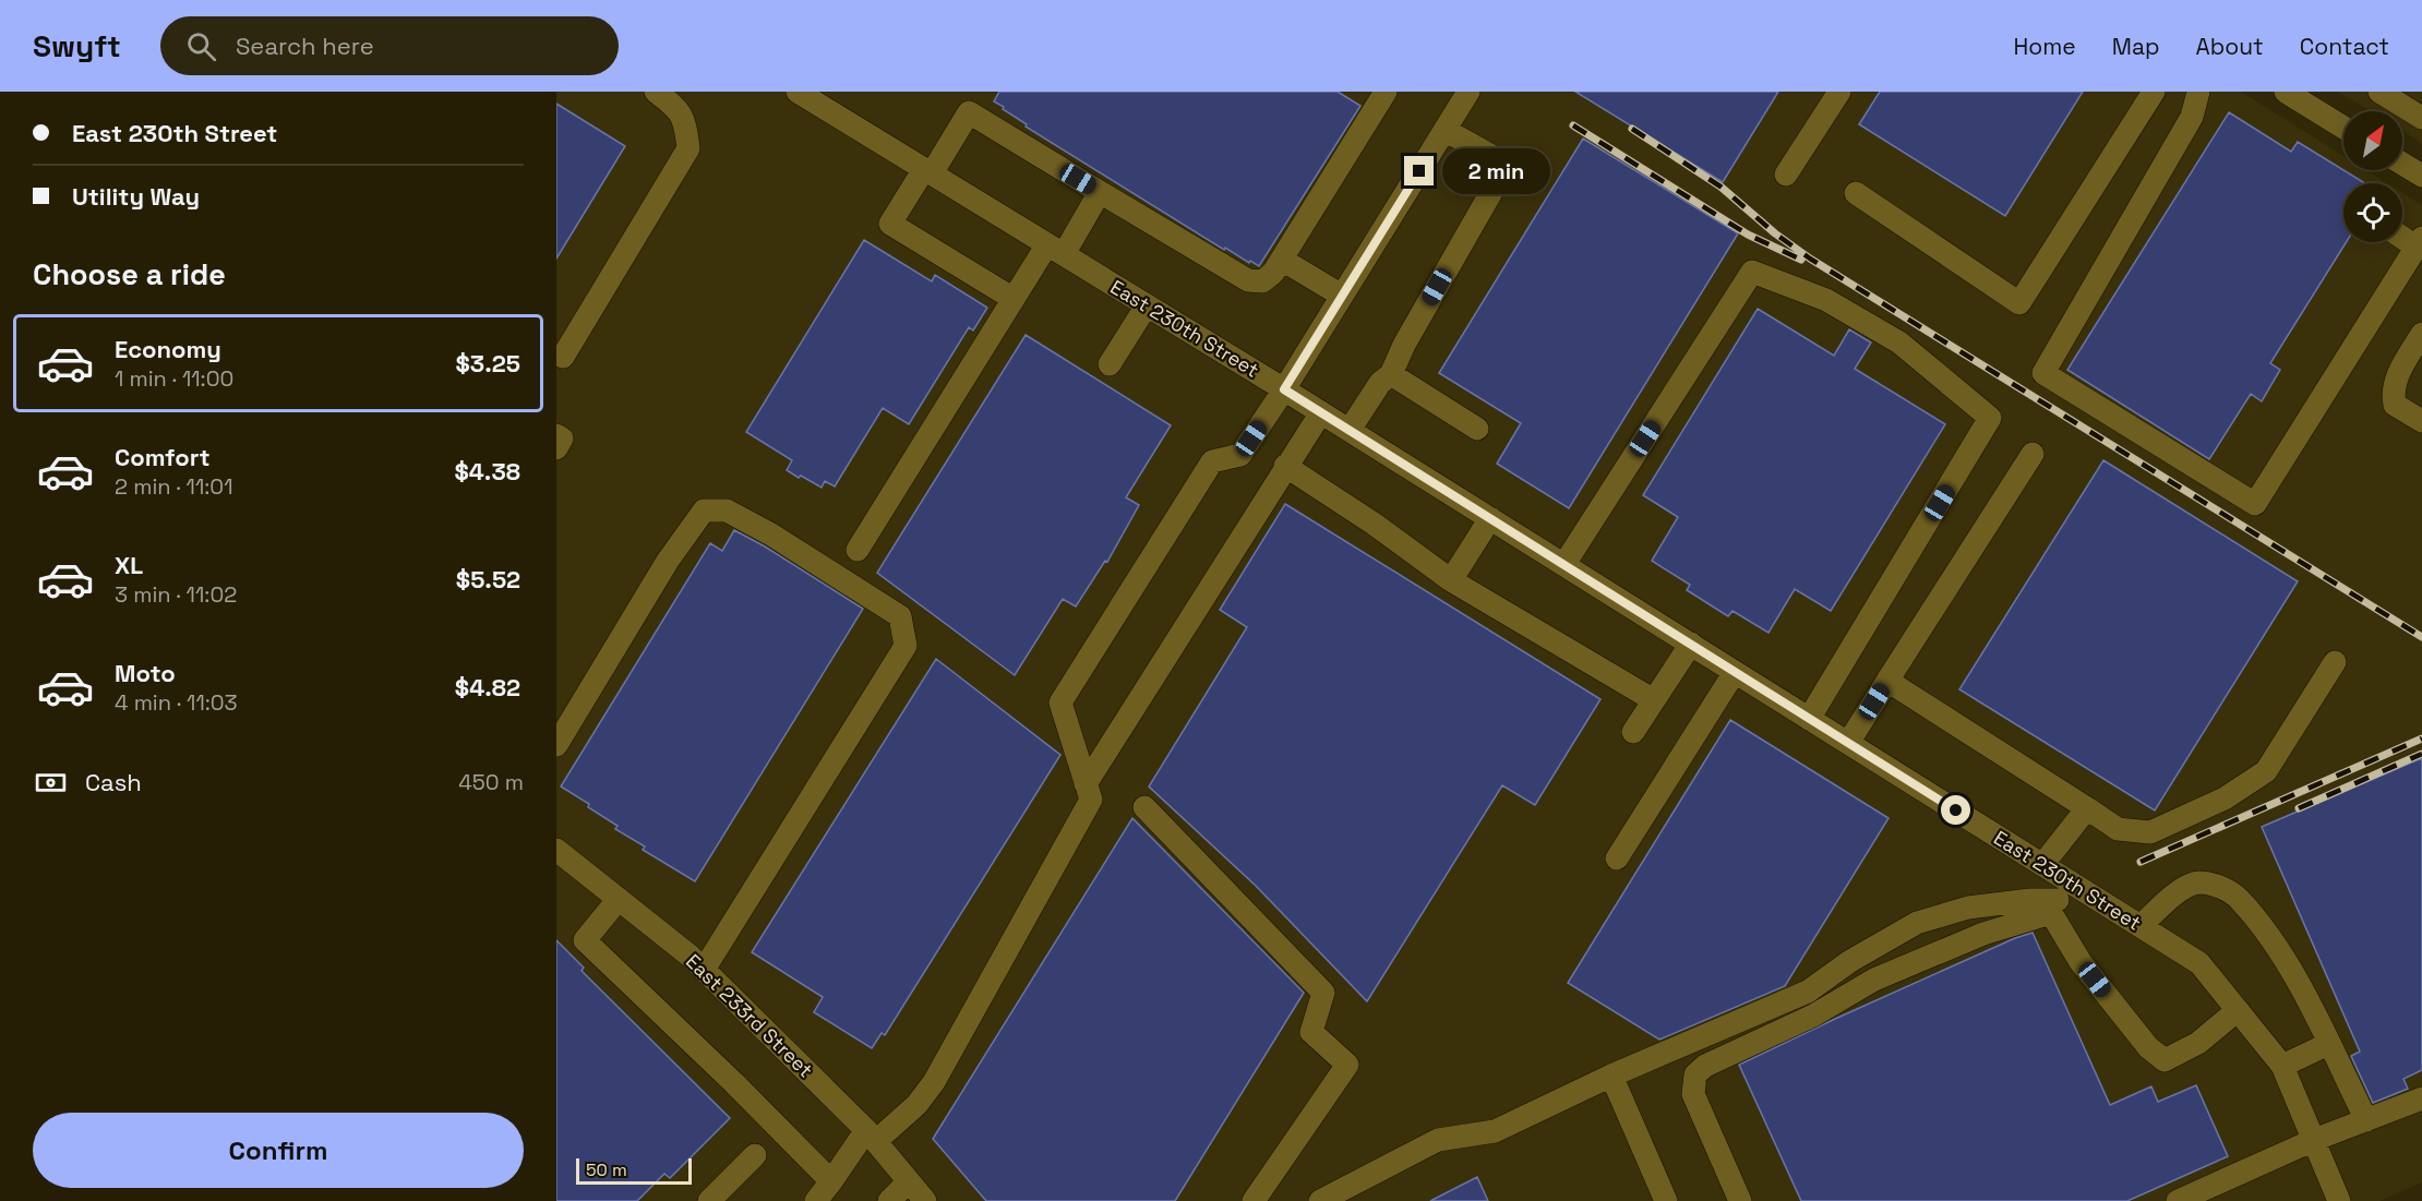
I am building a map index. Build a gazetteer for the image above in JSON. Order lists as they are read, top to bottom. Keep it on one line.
{"streets":{"street":["East 230th Street","East 233rd Street"]},"scale_bar":"50 m","north":"top right","page":{"header":"Swyft","search":"Search here","nav":["Home","Map","About","Contact"],"banner":["East 230th Street","Utility Way"],"bubble":"2 min","heading":"Choose a ride","list":[{"name":"Economy","note":"1 min · 11:00","value":"$3.25"},{"name":"Comfort","note":"2 min · 11:01","value":"$4.38"},{"name":"XL","note":"3 min · 11:02","value":"$5.52"},{"name":"Moto","note":"4 min · 11:03","value":"$4.82"}],"pay":["Cash","450 m"],"buttons":"Confirm","scale":"50 m"}}
